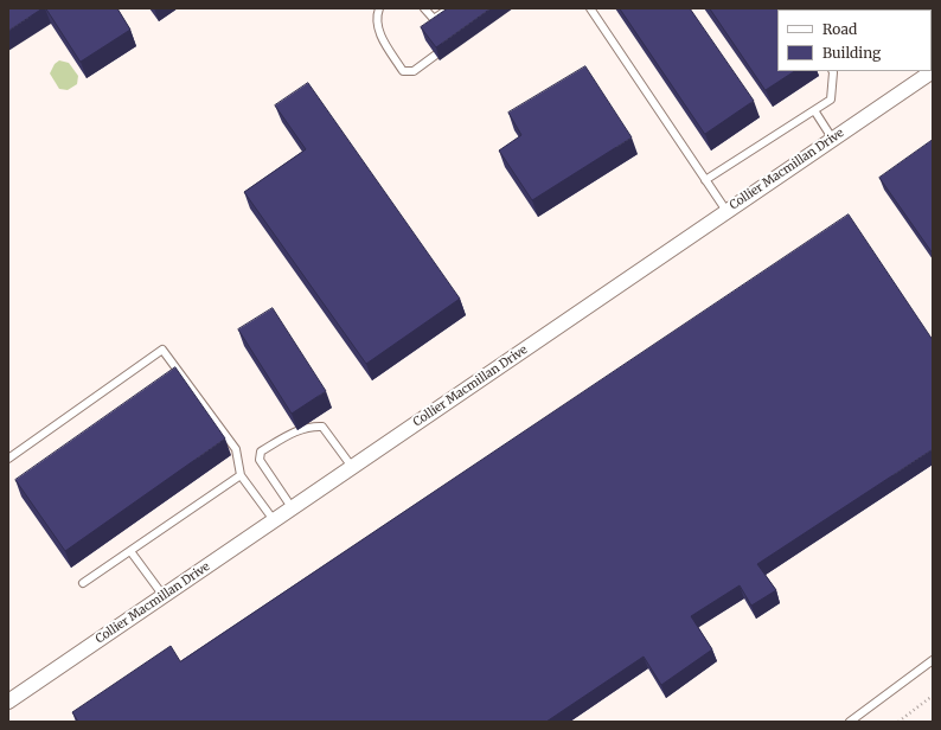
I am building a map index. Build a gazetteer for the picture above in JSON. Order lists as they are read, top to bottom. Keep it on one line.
{"streets":{"street":["Collier Macmillan Drive"]},"legend":["Road","Building"]}
